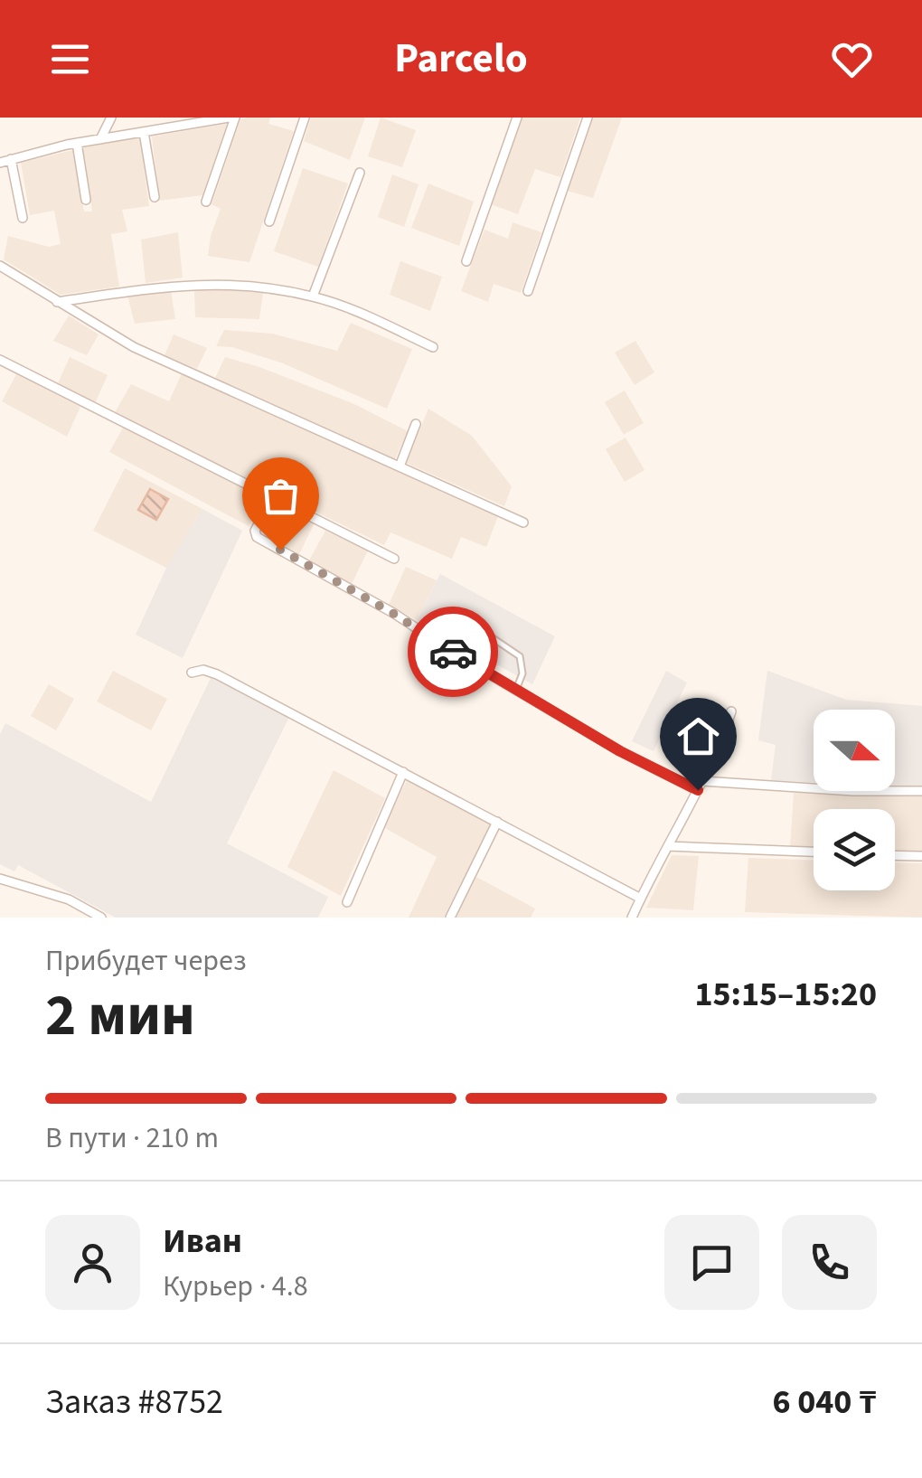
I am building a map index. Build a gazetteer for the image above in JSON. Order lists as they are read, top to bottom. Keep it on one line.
{"north":"right","page":{"header":"Parcelo","heading":["2 мин","Прибудет через","15:15–15:20"],"panel":["Иван","Курьер · 4.8","Заказ #8752","6 040 ₸"],"bar":"В пути · 210 m"}}
